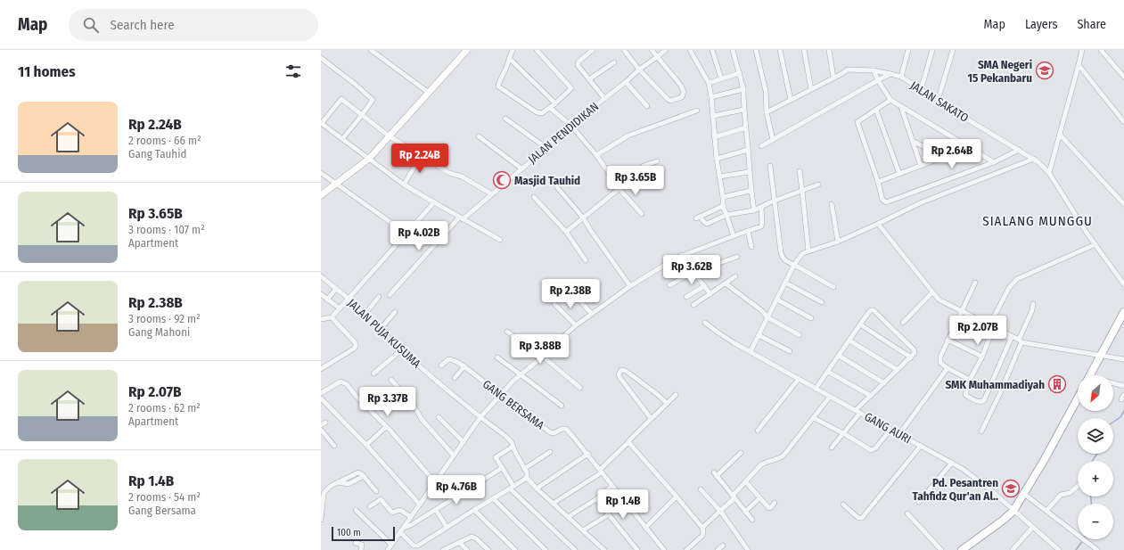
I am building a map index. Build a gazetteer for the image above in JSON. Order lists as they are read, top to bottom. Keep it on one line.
{"streets":{"street":["JALAN SAKATO","JALAN PENDIDIKAN","JALAN PUJA KUSUMA","GANG BERSAMA","GANG AURI"]},"districts":["SIALANG MUNGGU"],"places":{"school or university":["SMA Negeri 15 Pekanbaru","Pd. Pesantren Tahfidz Qur'an Al.."],"mosque":["Masjid Tauhid"],"building":["SMK Muhammadiyah"]},"scale_bar":"100 m","north":"bottom left","page":{"header":"Map","search":"Search here","nav":["Map","Layers","Share"],"heading":"11 homes","list":[{"name":"Rp 2.24B","note":"2 rooms · 66 m² · Gang Tauhid"},{"name":"Rp 3.65B","note":"3 rooms · 107 m² · Apartment"},{"name":"Rp 2.38B","note":"3 rooms · 92 m² · Gang Mahoni"},{"name":"Rp 2.07B","note":"2 rooms · 62 m² · Apartment"},{"name":"Rp 1.4B","note":"2 rooms · 54 m² · Gang Bersama"}],"price":["Rp 2.64B","Rp 2.24B","Rp 3.65B","Rp 4.02B","Rp 3.62B","Rp 2.38B","Rp 2.07B","Rp 3.88B","Rp 3.37B","Rp 4.76B","Rp 1.4B"],"map_buttons":["+","−"],"scale":"100 m"}}
